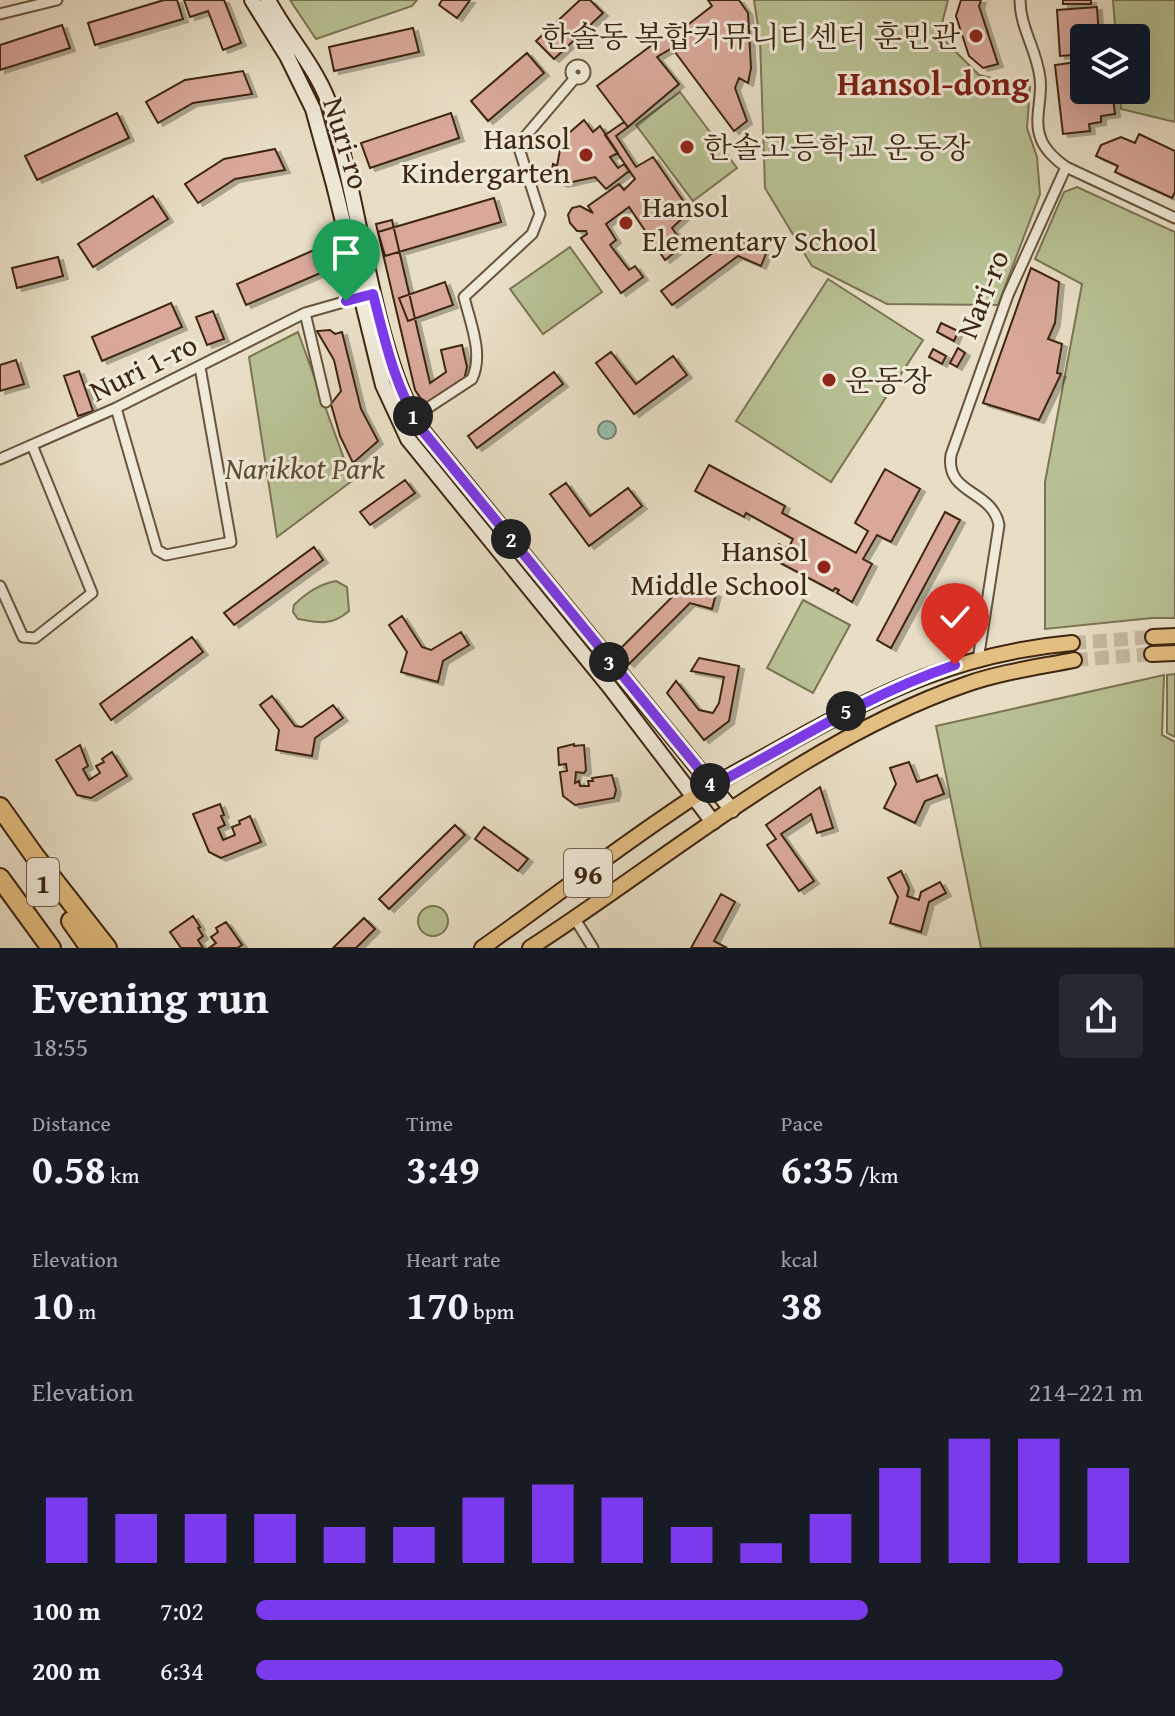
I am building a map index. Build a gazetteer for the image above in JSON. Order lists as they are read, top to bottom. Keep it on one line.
{"streets":{"highway":["1"],"main road":["96"],"street":["Nuri-ro","Nari-ro","Nuri 1-ro"]},"crossings":[["Nuri-ro","Nuri 1-ro"],["Nuri-ro","96"],["Nari-ro","96"]],"districts":["Hansol-dong"],"parks":["Narikkot Park"],"places":["한솔동 복합커뮤니티센터 훈민관","한솔고등학교 운동장","Hansol Kindergarten","Hansol Elementary School","운동장","Hansol Middle School"],"page":{"pins":["1","2","3","5","4"],"heading":["Evening run","18:55"],"stats":[["Distance","0.58 km"],["Time","3:49"],["Pace","6:35 /km"],["Elevation","10 m"],["Heart rate","170 bpm"],["kcal","38"]],"chart":["Elevation","214–221 m"],"list":[{"name":"100 m","note":"7:02"},{"name":"200 m","note":"6:34"}]}}
